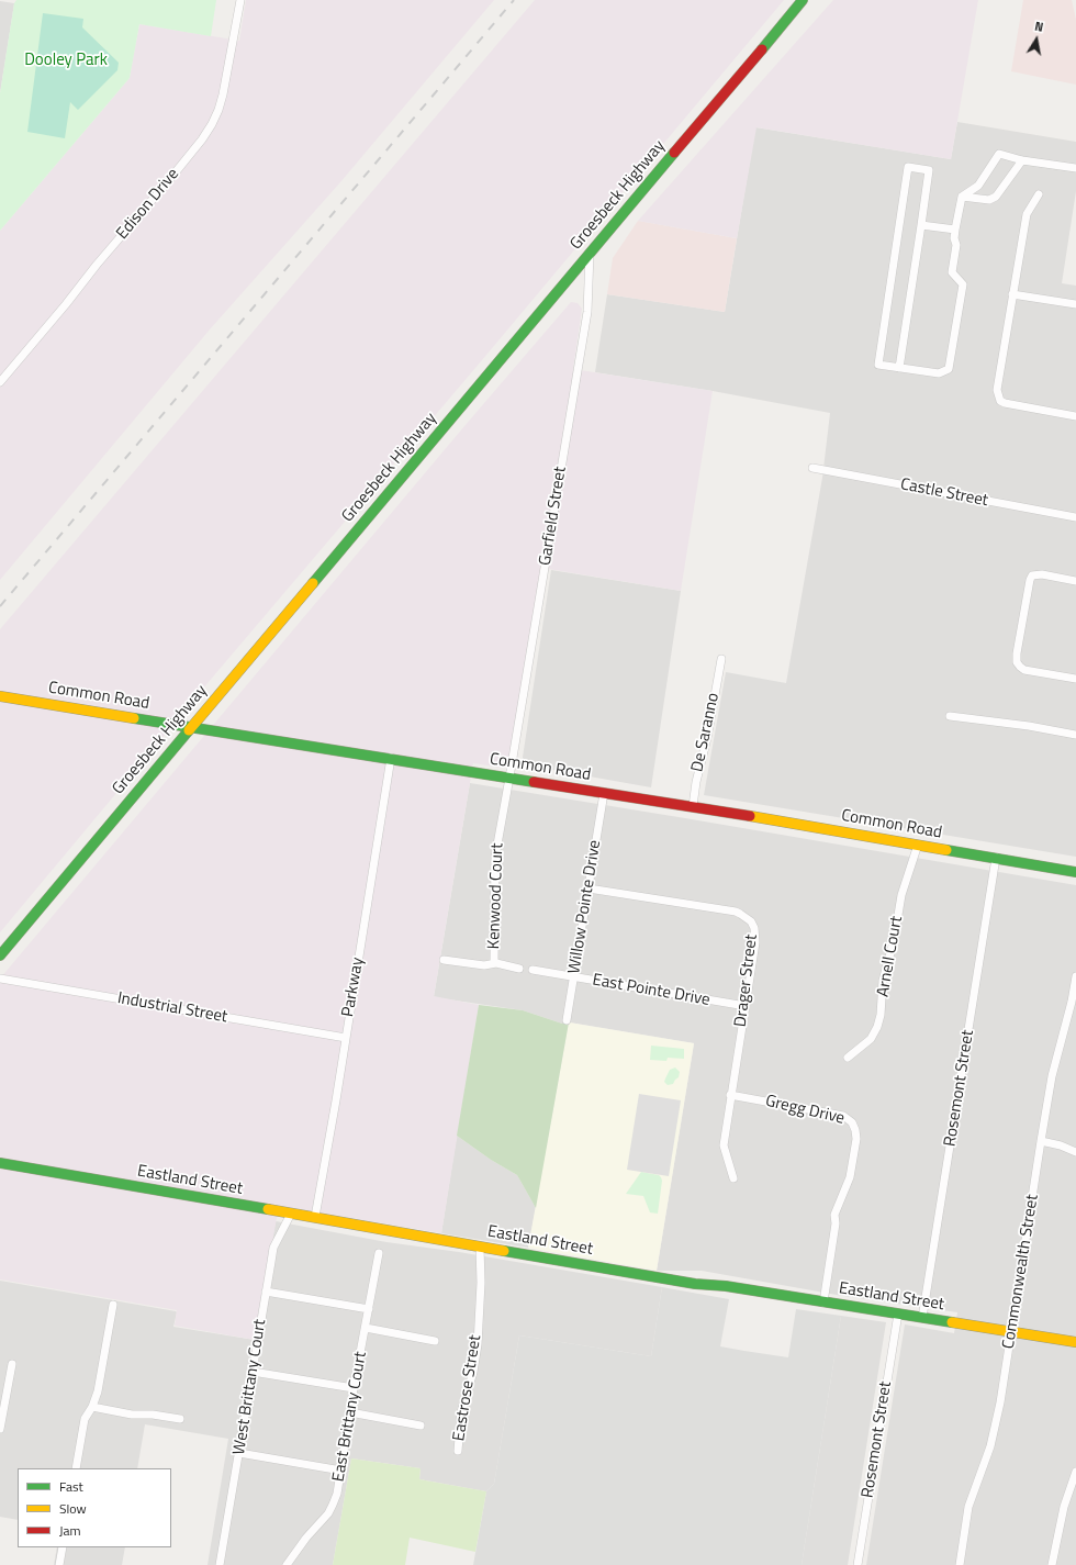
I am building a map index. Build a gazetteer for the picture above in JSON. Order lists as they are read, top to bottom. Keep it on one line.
{"streets":{"street":["Groesbeck Highway","Edison Drive","Castle Street","Garfield Street","Common Road","De Saranno","Kenwood Court","Willow Pointe Drive","Arnell Court","Drager Street","Parkway","East Pointe Drive","Industrial Street","Rosemont Street","Gregg Drive","Eastland Street","Commonwealth Street","West Brittany Court","Eastrose Street","East Brittany Court"]},"crossings":[["Groesbeck Highway","Garfield Street"],["Groesbeck Highway","Common Road"],["Garfield Street","Common Road"],["Garfield Street","Kenwood Court"],["Common Road","De Saranno"],["Common Road","Kenwood Court"],["Common Road","Willow Pointe Drive"],["Common Road","Arnell Court"],["Common Road","Parkway"],["Common Road","Rosemont Street"],["Willow Pointe Drive","Drager Street"],["Willow Pointe Drive","East Pointe Drive"],["Drager Street","East Pointe Drive"],["Drager Street","Gregg Drive"],["Parkway","Industrial Street"],["Parkway","Eastland Street"],["Rosemont Street","Eastland Street"],["Gregg Drive","Eastland Street"],["Eastland Street","Commonwealth Street"],["Eastland Street","West Brittany Court"],["Eastland Street","Eastrose Street"]],"parks":["Dooley Park"],"legend":["Fast","Slow","Jam"],"north":"top"}
